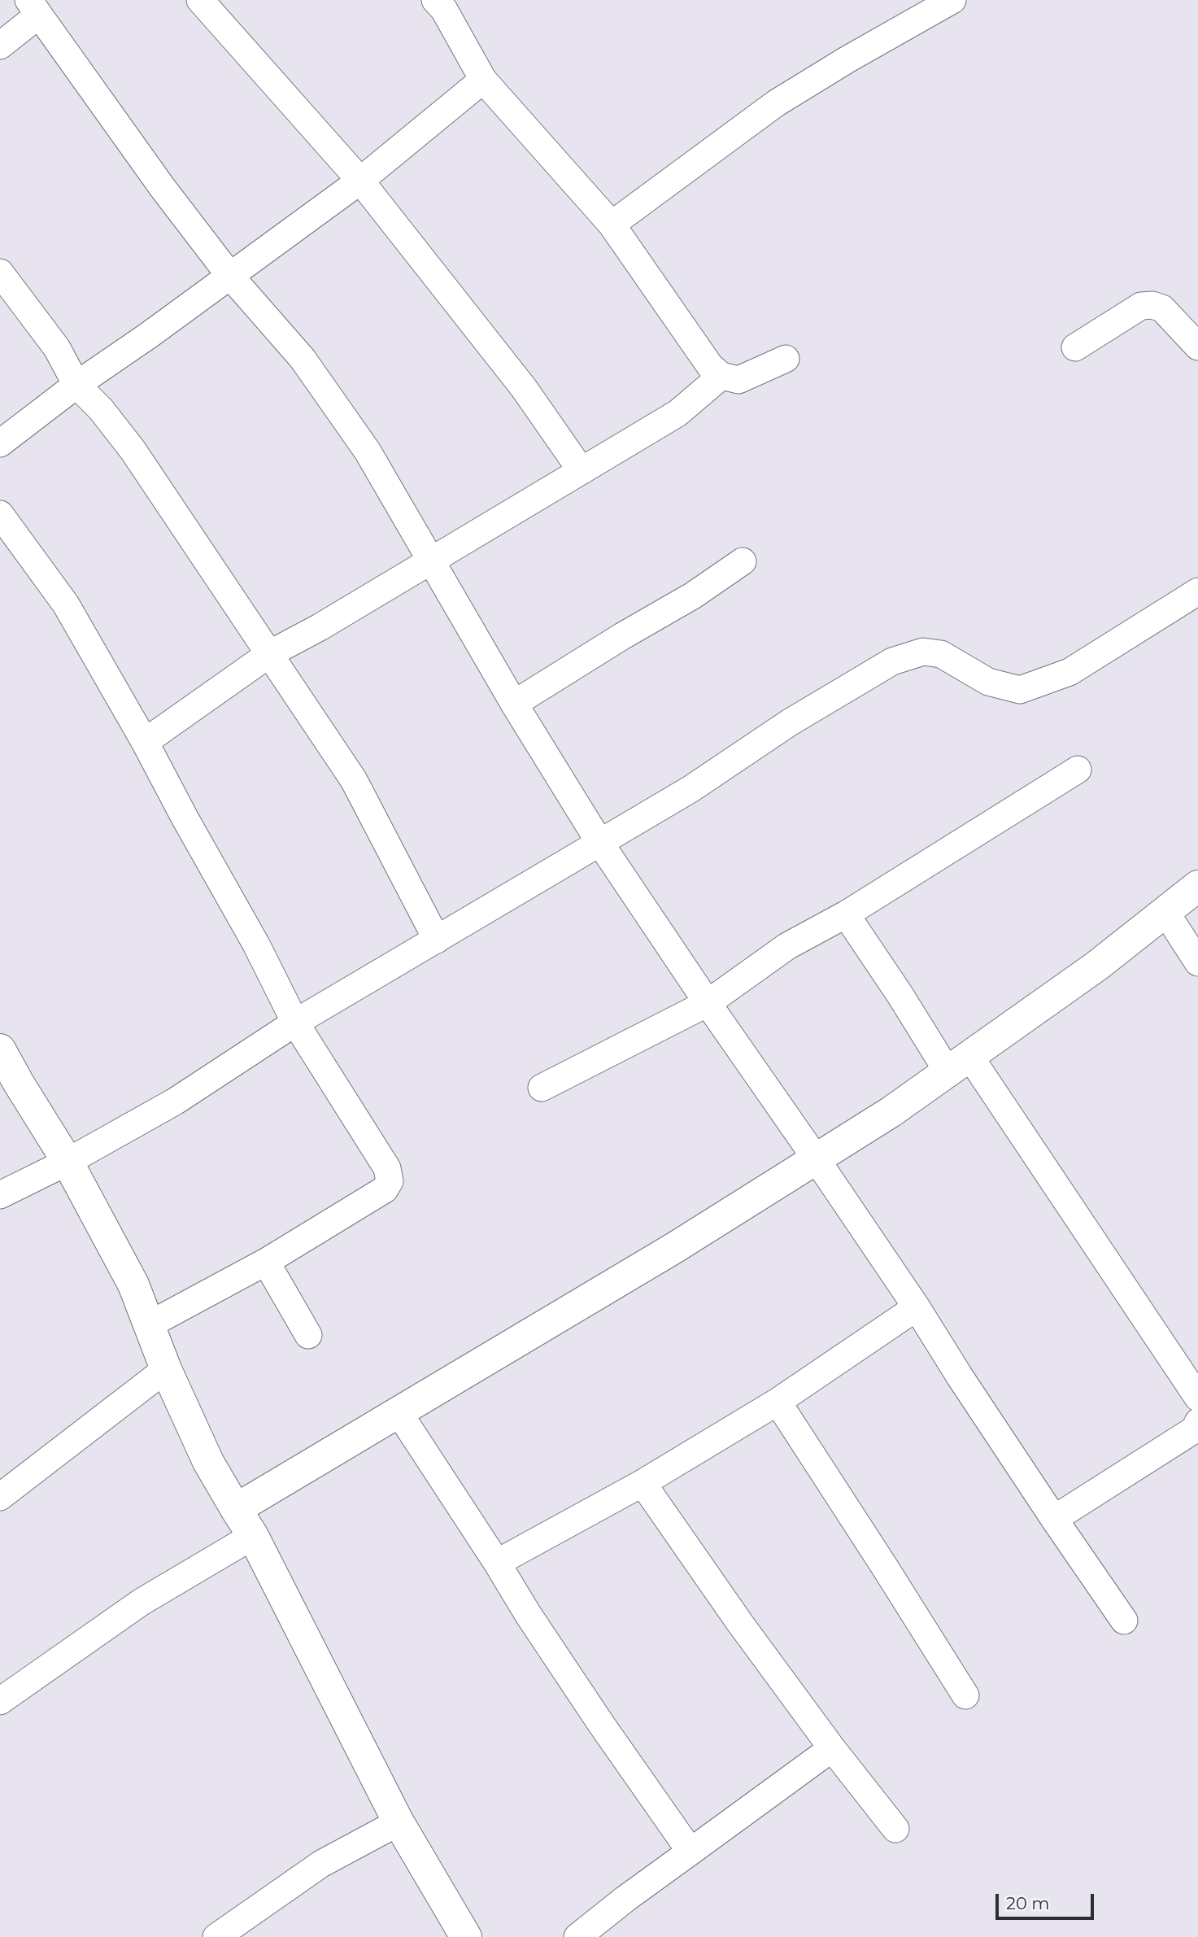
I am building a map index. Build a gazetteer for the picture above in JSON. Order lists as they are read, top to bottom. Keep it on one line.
{"scale_bar":"20 m"}
